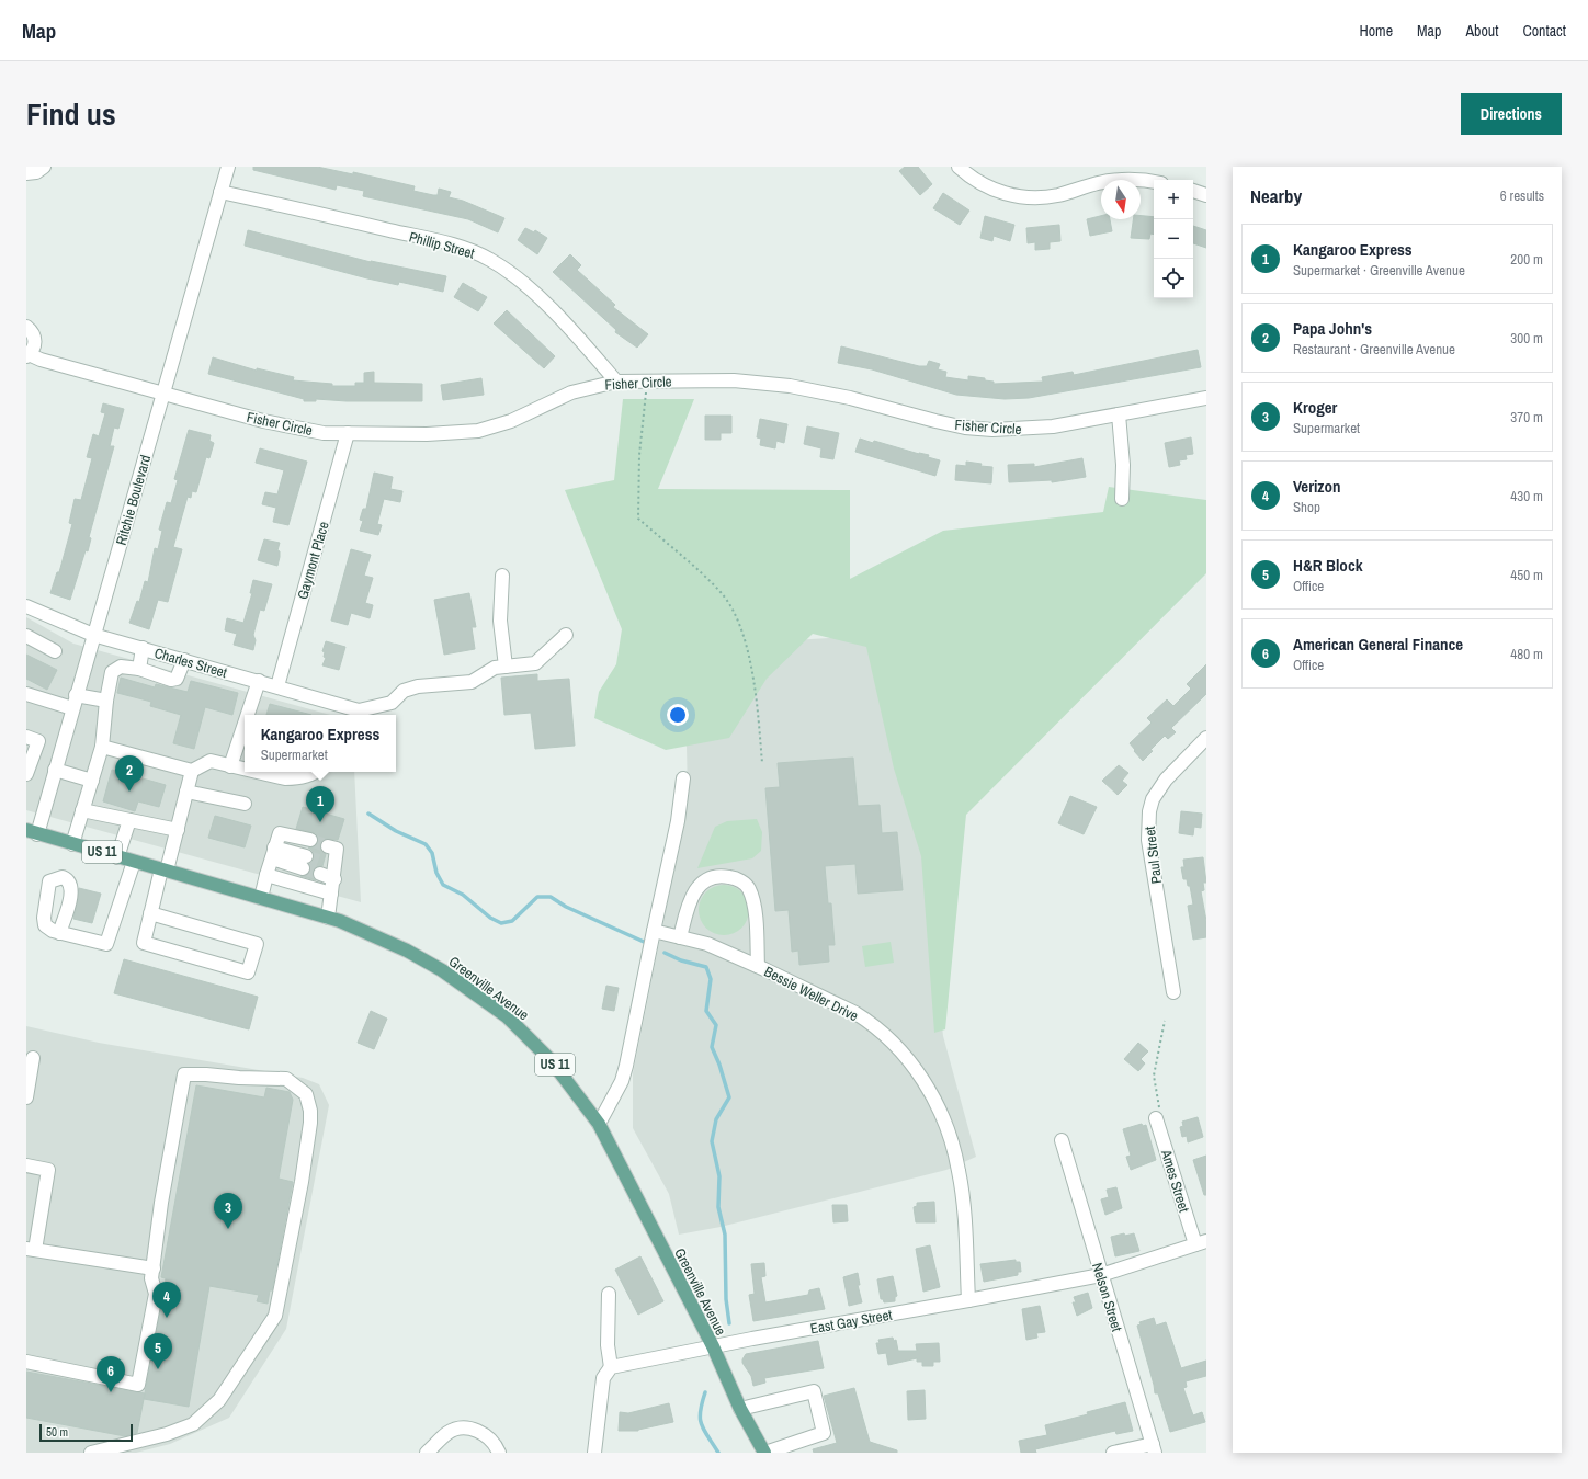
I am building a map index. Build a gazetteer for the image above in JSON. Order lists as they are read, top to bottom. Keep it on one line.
{"streets":{"main road":["US 11","Greenville Avenue"],"street":["Phillip Street","Fisher Circle","Ritchie Boulevard","Gaymont Place","Charles Street","Paul Street","Bessie Weller Drive","Ames Street","Nelson Street","East Gay Street"]},"crossings":[["Phillip Street","Fisher Circle"],["Phillip Street","Ritchie Boulevard"],["Fisher Circle","Ritchie Boulevard"],["Fisher Circle","Gaymont Place"],["Ritchie Boulevard","Charles Street"],["Ritchie Boulevard","Greenville Avenue"],["Gaymont Place","Charles Street"],["Greenville Avenue","East Gay Street"],["Bessie Weller Drive","East Gay Street"],["Ames Street","East Gay Street"],["Nelson Street","East Gay Street"]],"scale_bar":"50 m","north":"bottom","page":{"header":"Map","nav":["Home","Map","About","Contact"],"title":"Find us","buttons":"Directions","heading":["Nearby","6 results"],"map_buttons":["+","−"],"list":[{"mark":"1","name":"Kangaroo Express","note":"Supermarket · Greenville Avenue","value":"200 m"},{"mark":"2","name":"Papa John's","note":"Restaurant · Greenville Avenue","value":"300 m"},{"mark":"3","name":"Kroger","note":"Supermarket","value":"370 m"},{"mark":"4","name":"Verizon","note":"Shop","value":"430 m"},{"mark":"5","name":"H&R Block","note":"Office","value":"450 m"},{"mark":"6","name":"American General Finance","note":"Office","value":"480 m"}],"popup":["Kangaroo Express","Supermarket"],"pins":["2","1","3","4","5","6"],"scale":"50 m"}}
